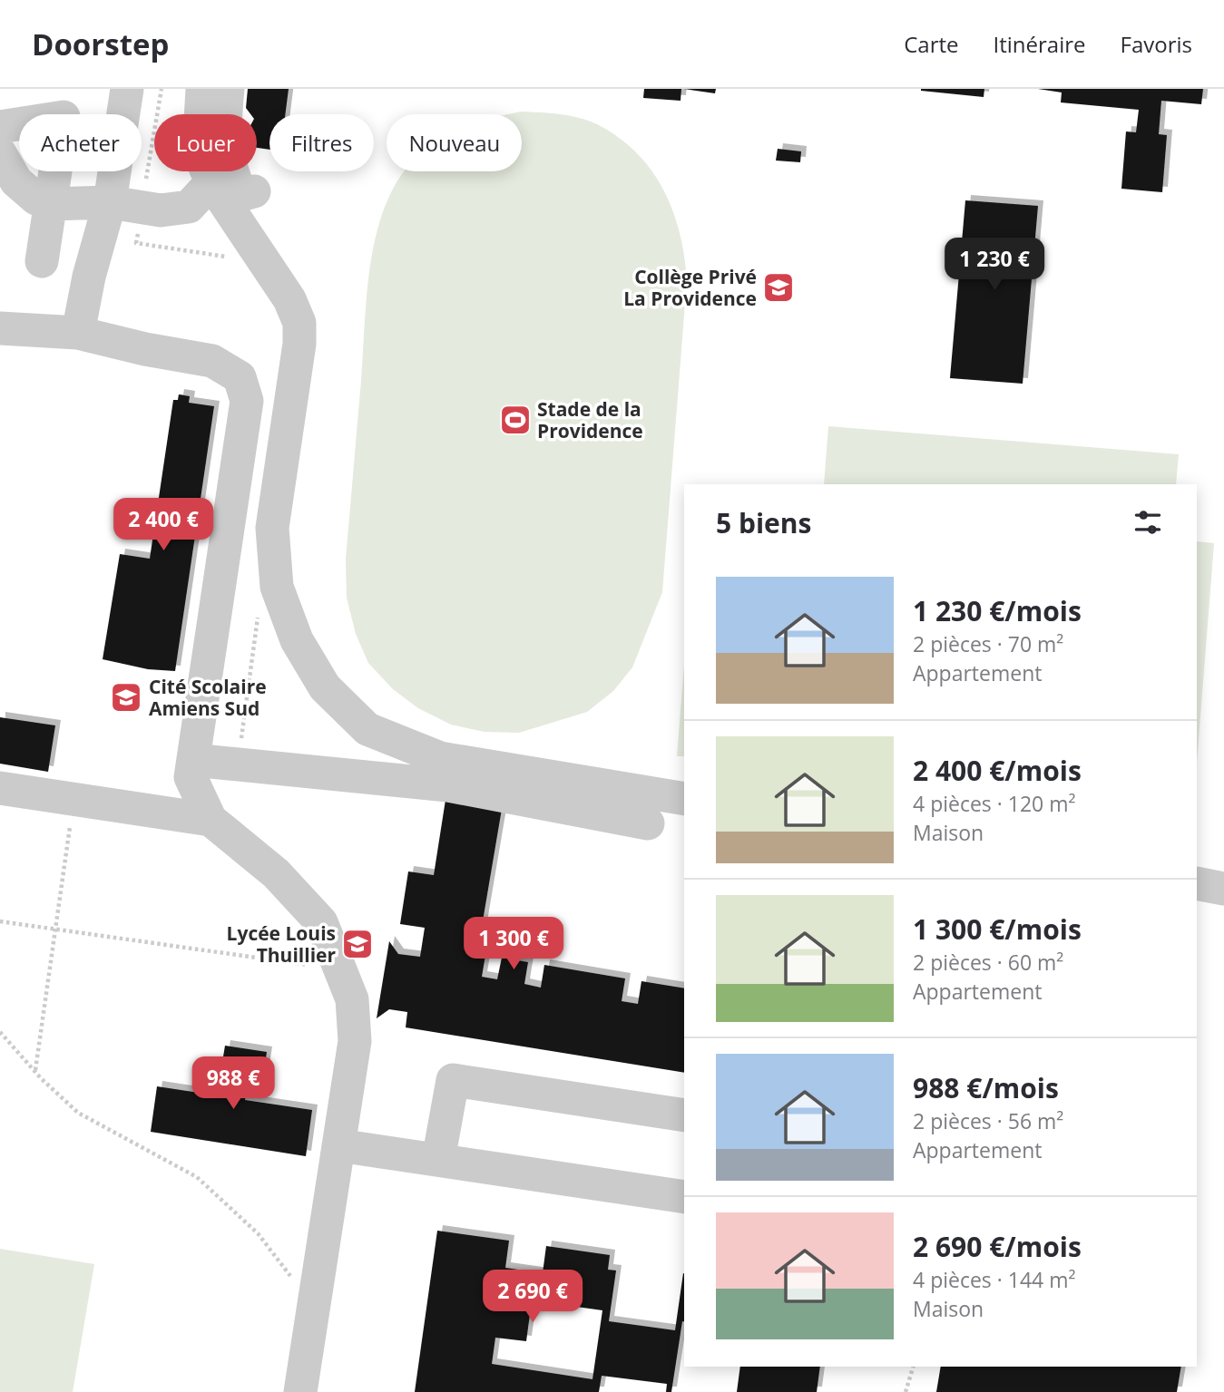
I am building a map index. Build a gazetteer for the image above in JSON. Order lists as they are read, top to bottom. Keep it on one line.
{"places":{"school or university":["Collège Privé La Providence","Cité Scolaire Amiens Sud","Lycée Louis Thuillier"],"sports":["Stade de la Providence"]},"page":{"header":"Doorstep","nav":["Carte","Itinéraire","Favoris"],"chip":["Acheter","Louer","Filtres","Nouveau"],"price":["1 230 €","2 400 €","1 300 €","988 €","2 690 €"],"heading":"5 biens","list":[{"name":"1 230 €/mois","note":"2 pièces · 70 m² · Appartement"},{"name":"2 400 €/mois","note":"4 pièces · 120 m² · Maison"},{"name":"1 300 €/mois","note":"2 pièces · 60 m² · Appartement"},{"name":"988 €/mois","note":"2 pièces · 56 m² · Appartement"},{"name":"2 690 €/mois","note":"4 pièces · 144 m² · Maison"}]}}
